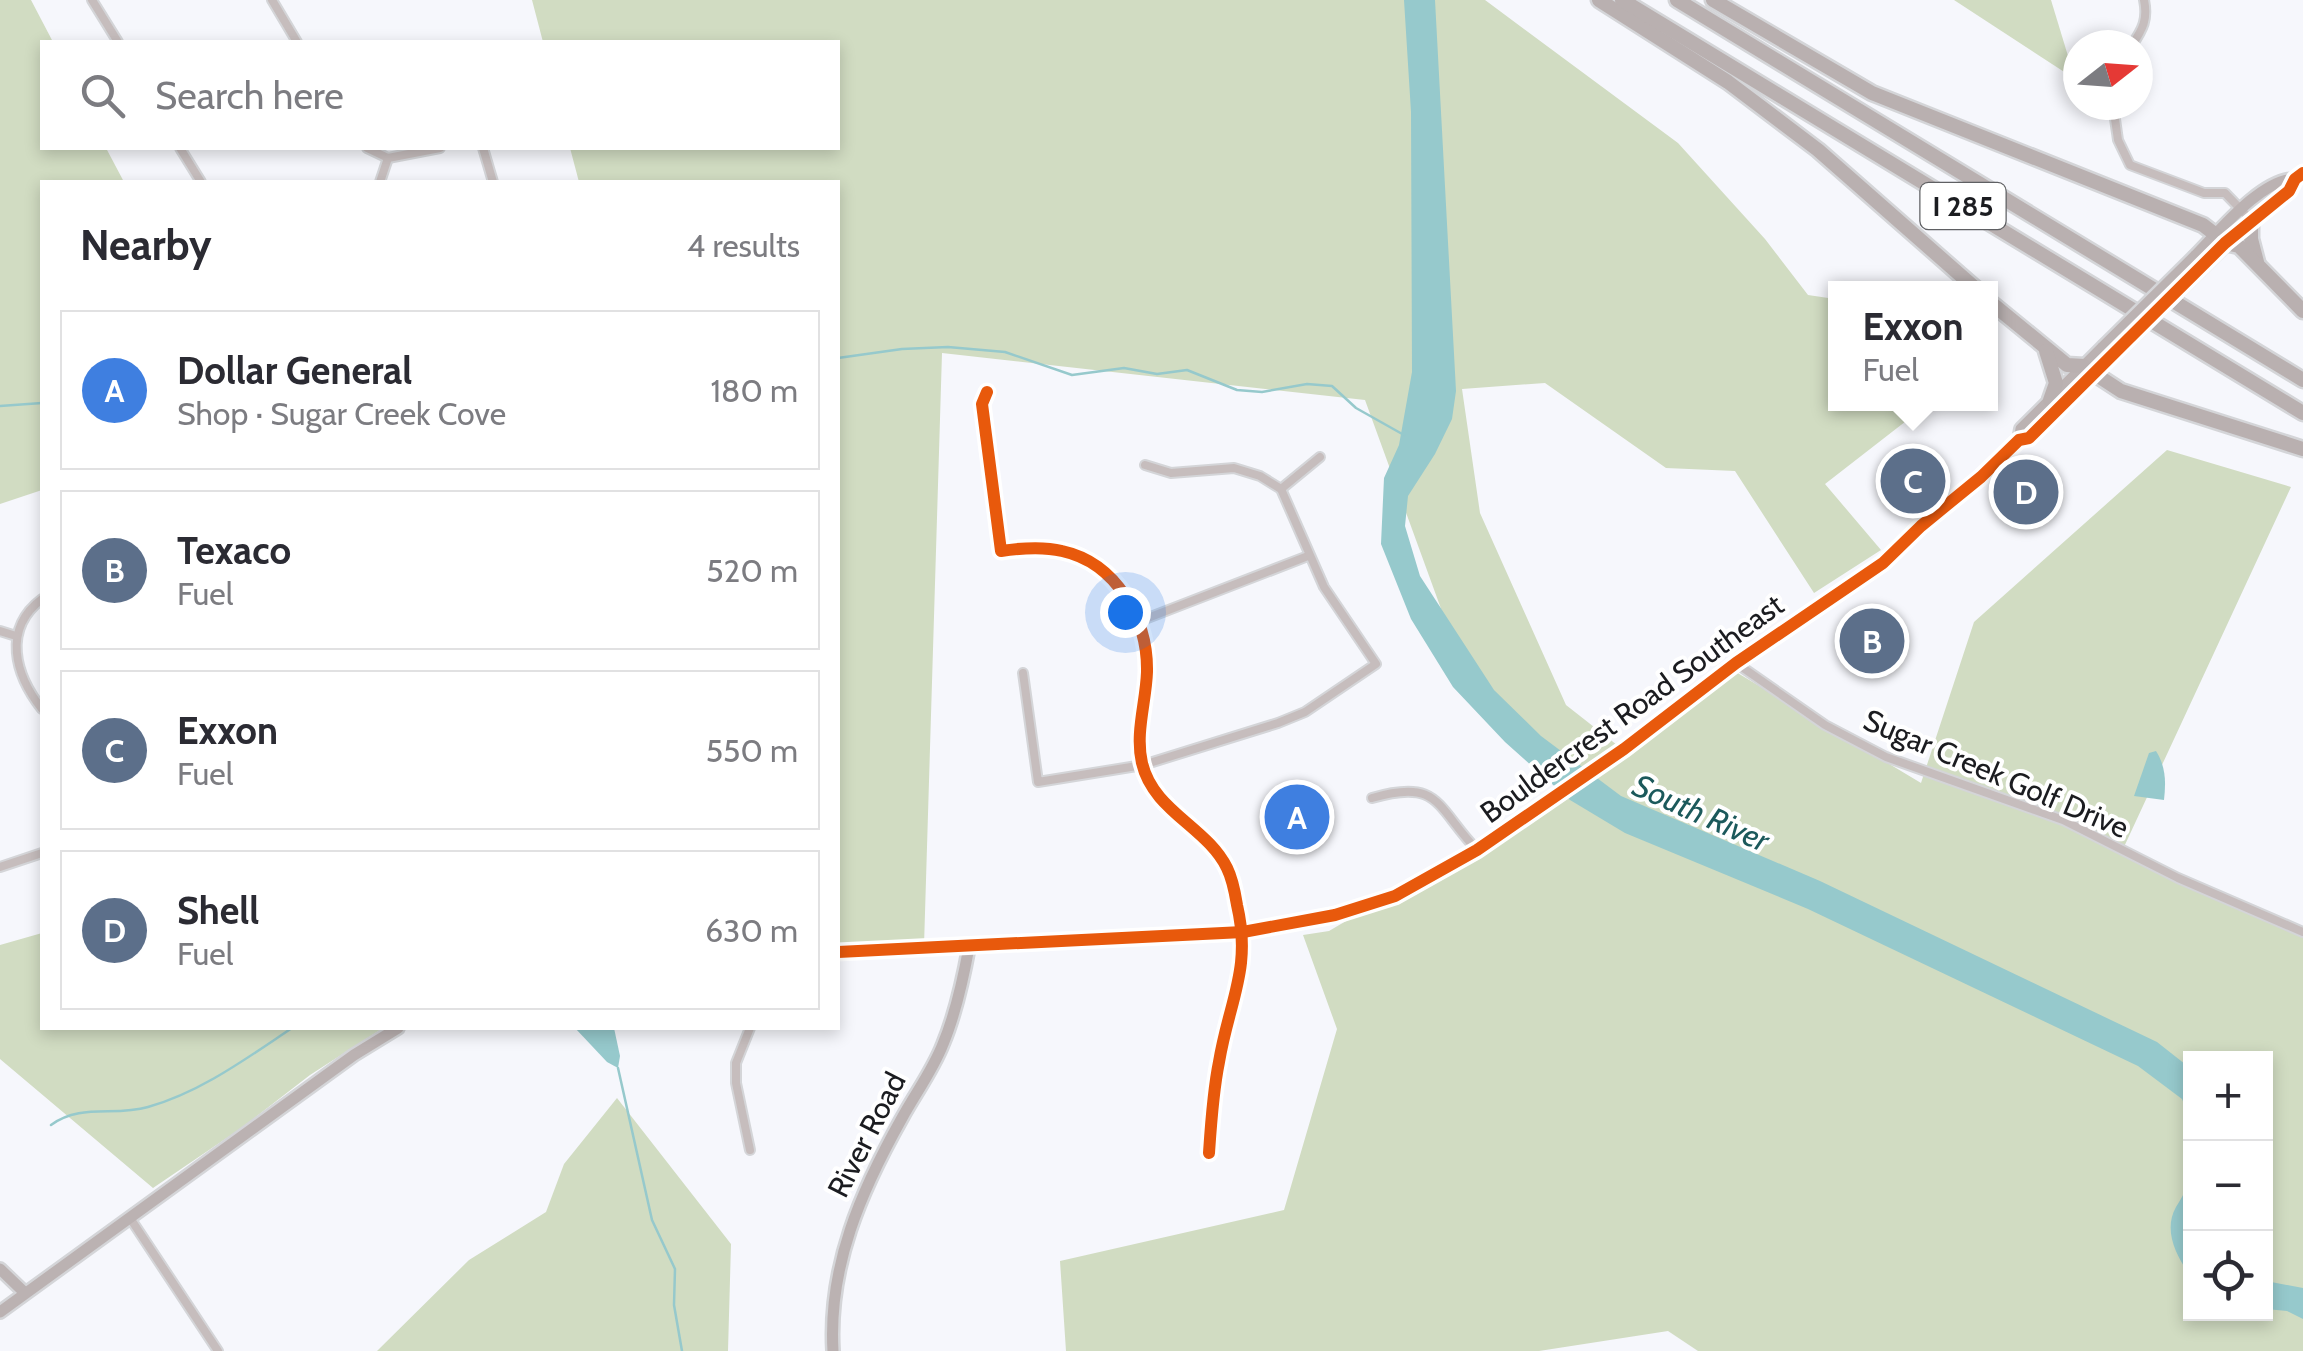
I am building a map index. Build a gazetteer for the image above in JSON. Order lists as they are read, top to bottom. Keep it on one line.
{"streets":{"highway":["I 285"],"street":["Bouldercrest Road Southeast","Sugar Creek Golf Drive","River Road"]},"crossings":[["Bouldercrest Road Southeast","Sugar Creek Golf Drive"],["Bouldercrest Road Southeast","River Road"]],"water":["South River"],"north":"right","page":{"search":"Search here","heading":["Nearby","4 results"],"popup":["Exxon","Fuel"],"list":[{"mark":"A","name":"Dollar General","note":"Shop · Sugar Creek Cove","value":"180 m"},{"mark":"B","name":"Texaco","note":"Fuel","value":"520 m"},{"mark":"C","name":"Exxon","note":"Fuel","value":"550 m"},{"mark":"D","name":"Shell","note":"Fuel","value":"630 m"}],"pins":["C","D","B","A"],"map_buttons":["+","−"]}}
